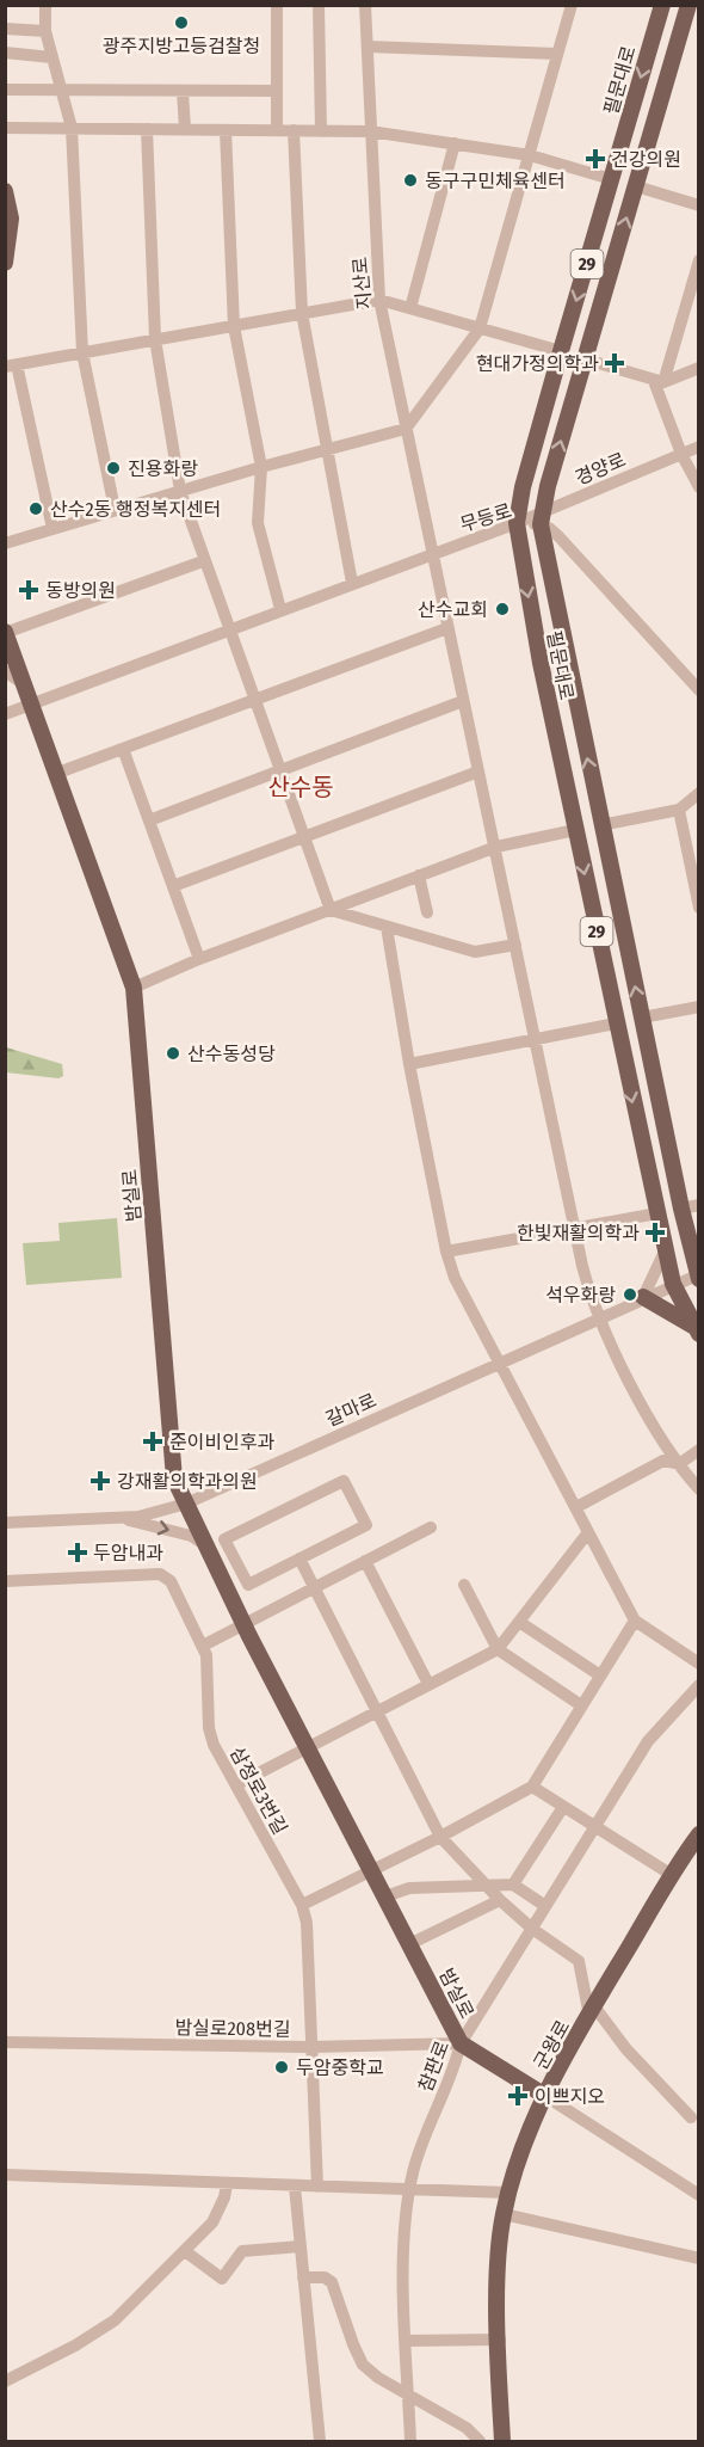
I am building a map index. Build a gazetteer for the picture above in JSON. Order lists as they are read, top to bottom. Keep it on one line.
{"streets":{"main road":["필문대로","29","밤실로","군왕로"],"street":["지산로","경양로","무등로","갈마로","삼정로3번길","밤실로208번길","참판로"]},"crossings":[["필문대로","경양로"],["필문대로","무등로"],["필문대로","갈마로"],["지산로","무등로"],["지산로","갈마로"],["경양로","무등로"],["무등로","밤실로"],["밤실로","갈마로"],["밤실로","밤실로208번길"],["밤실로","군왕로"],["밤실로","참판로"],["삼정로3번길","밤실로208번길"],["밤실로208번길","참판로"]],"districts":["산수동"],"places":{"other":["광주지방고등검찰청","동구구민체육센터","진용화랑","산수2동 행정복지센터","산수교회","산수동성당","석우화랑","두암중학교"],"health":["건강의원","현대가정의학과","동방의원","한빛재활의학과","준이비인후과","강재활의학과의원","두암내과","이쁘지오"]}}
